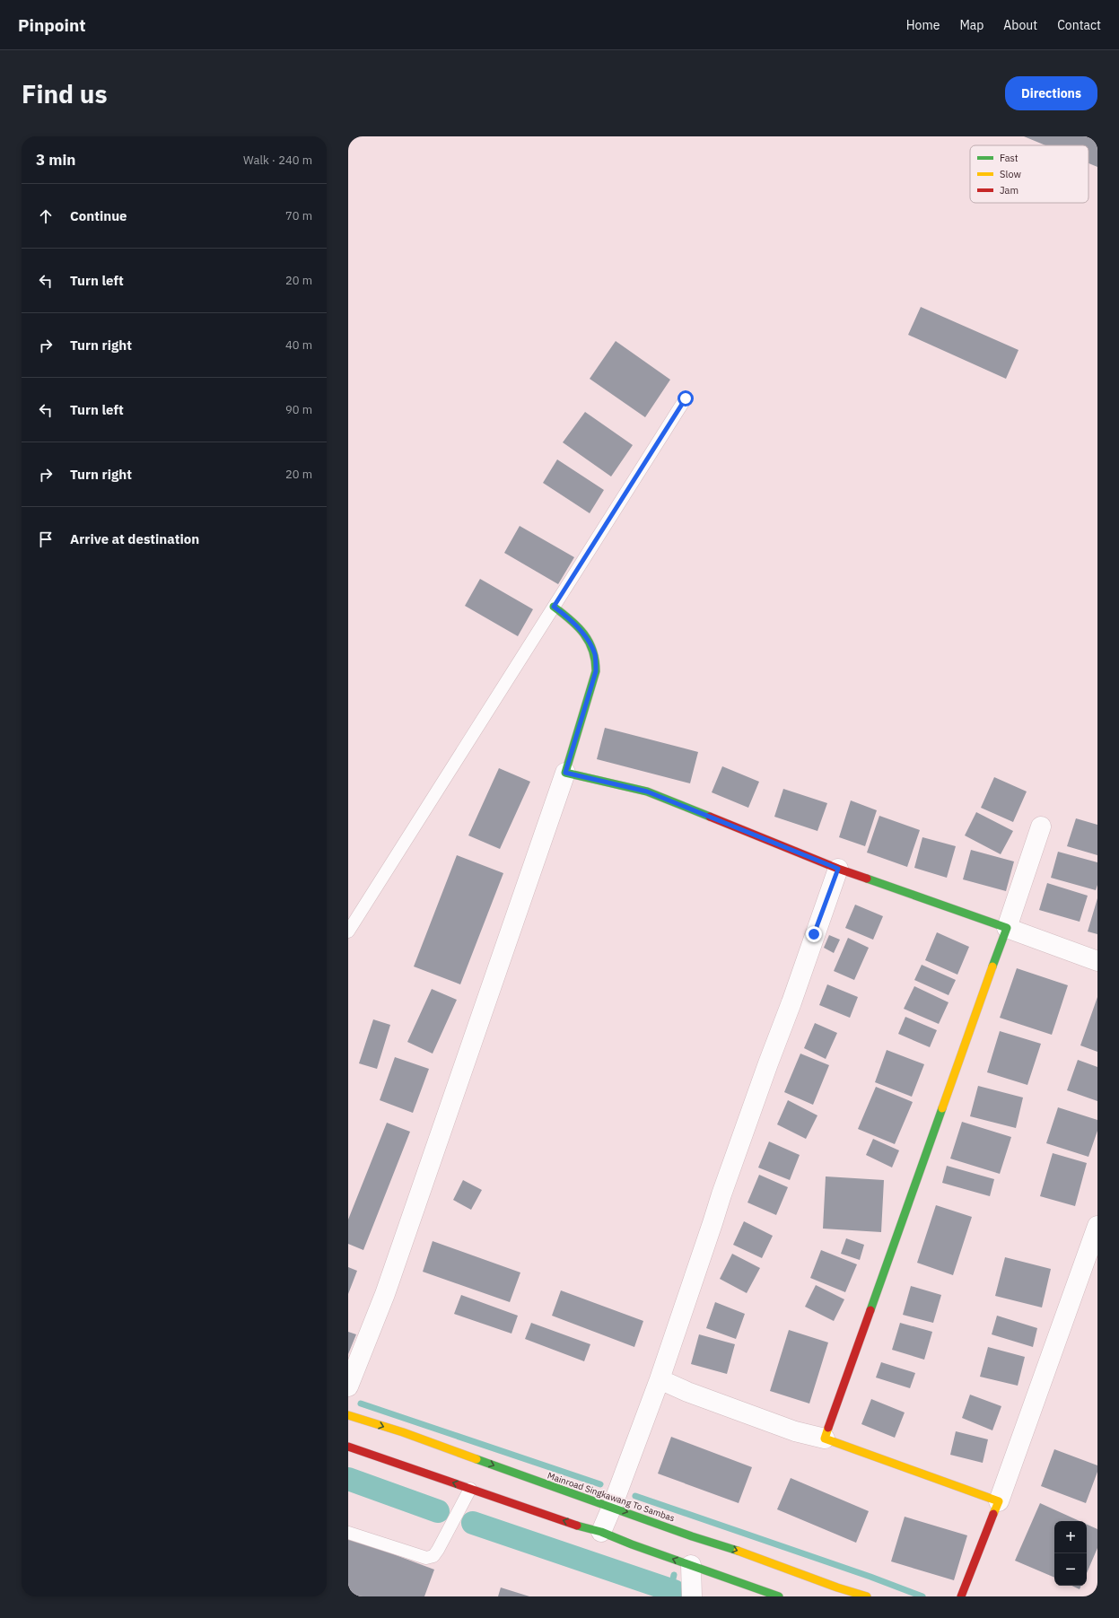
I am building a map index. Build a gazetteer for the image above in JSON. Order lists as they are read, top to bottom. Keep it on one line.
{"streets":{"main road":["Mainroad Singkawang To Sambas"]},"legend":["Fast","Slow","Jam"],"page":{"header":"Pinpoint","nav":["Home","Map","About","Contact"],"buttons":"Directions","title":"Find us","heading":["3 min","Walk · 240 m"],"list":[["Continue","70 m"],["Turn left","20 m"],["Turn right","40 m"],["Turn left","90 m"],["Turn right","20 m"],"Arrive at destination"],"map_buttons":["+","−"]}}
